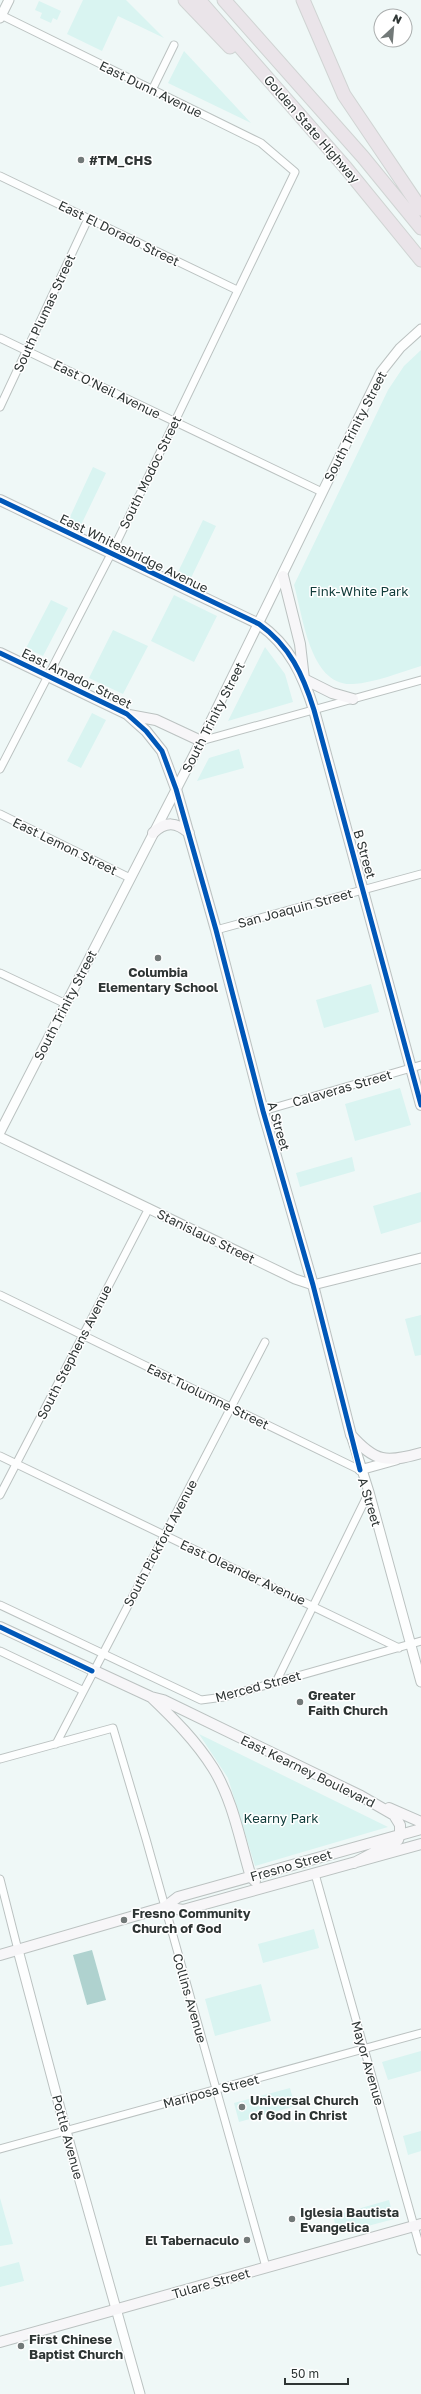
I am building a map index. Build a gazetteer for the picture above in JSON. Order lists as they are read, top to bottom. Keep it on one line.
{"streets":{"highway":["Golden State Highway"],"main road":["East Whitesbridge Avenue","East Amador Street","B Street","A Street","East Kearney Boulevard","Fresno Street","Tulare Street"],"street":["East Dunn Avenue","East El Dorado Street","South Plumas Street","East O'Neil Avenue","South Trinity Street","South Modoc Street","East Lemon Street","San Joaquin Street","Calaveras Street","Stanislaus Street","South Stephens Avenue","East Tuolumne Street","South Pickford Avenue","East Oleander Avenue","Merced Street","Collins Avenue","Mayor Avenue","Mariposa Street","Pottle Avenue"]},"crossings":[["East Dunn Avenue","South Modoc Street"],["East El Dorado Street","South Plumas Street"],["East El Dorado Street","South Modoc Street"],["South Plumas Street","East O'Neil Avenue"],["East O'Neil Avenue","South Trinity Street"],["East O'Neil Avenue","South Modoc Street"],["South Trinity Street","East Whitesbridge Avenue"],["South Trinity Street","East Amador Street"],["South Trinity Street","East Lemon Street"],["South Trinity Street","B Street"],["South Trinity Street","A Street"],["South Modoc Street","East Whitesbridge Avenue"],["South Modoc Street","East Amador Street"],["East Whitesbridge Avenue","B Street"],["East Amador Street","A Street"],["B Street","San Joaquin Street"],["B Street","Calaveras Street"],["San Joaquin Street","A Street"],["Calaveras Street","A Street"],["A Street","Stanislaus Street"],["A Street","East Tuolumne Street"],["A Street","Merced Street"],["Stanislaus Street","South Stephens Avenue"],["South Stephens Avenue","East Tuolumne Street"],["South Stephens Avenue","East Oleander Avenue"],["East Tuolumne Street","South Pickford Avenue"],["South Pickford Avenue","East Oleander Avenue"],["South Pickford Avenue","Merced Street"],["South Pickford Avenue","East Kearney Boulevard"],["South Pickford Avenue","Collins Avenue"],["East Oleander Avenue","Merced Street"],["East Kearney Boulevard","Fresno Street"],["Fresno Street","Collins Avenue"],["Fresno Street","Mayor Avenue"],["Fresno Street","Pottle Avenue"],["Collins Avenue","Mariposa Street"],["Collins Avenue","Tulare Street"],["Mayor Avenue","Mariposa Street"],["Mayor Avenue","Tulare Street"],["Mariposa Street","Pottle Avenue"],["Pottle Avenue","Tulare Street"]],"parks":["Fink-White Park","Kearny Park"],"places":["#TM_CHS","Columbia Elementary School","Greater Faith Church","Fresno Community Church of God","Universal Church of God in Christ","Iglesia Bautista Evangelica","El Tabernaculo","First Chinese Baptist Church"],"scale_bar":"50 m","north":"top right"}
